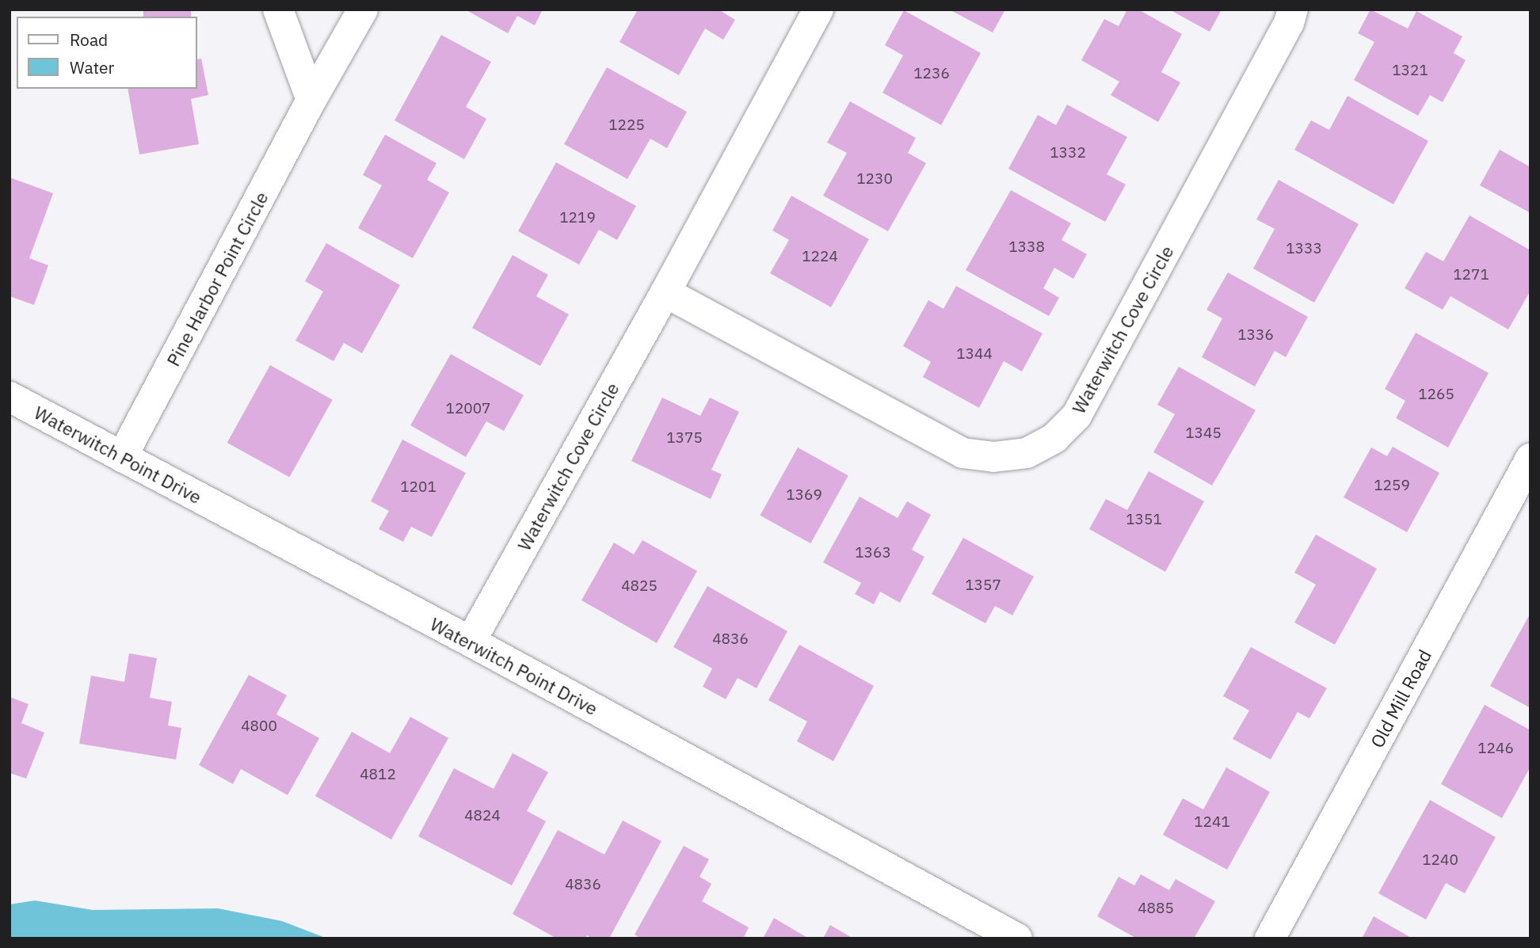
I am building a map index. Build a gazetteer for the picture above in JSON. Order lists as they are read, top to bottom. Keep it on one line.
{"streets":{"street":["Pine Harbor Point Circle","Waterwitch Cove Circle","Waterwitch Point Drive","Old Mill Road"]},"crossings":[["Pine Harbor Point Circle","Waterwitch Point Drive"],["Waterwitch Cove Circle","Waterwitch Point Drive"]],"house_numbers":["1321","1236","1225","1332","1230","1219","1338","1333","1224","1271","1336","1344","1265","12007","1345","1375","1259","1201","1369","1351","1363","1357","4825","4836","4800","1246","4812","4824","1241","1240","4836","4885"],"legend":["Road","Water"]}
